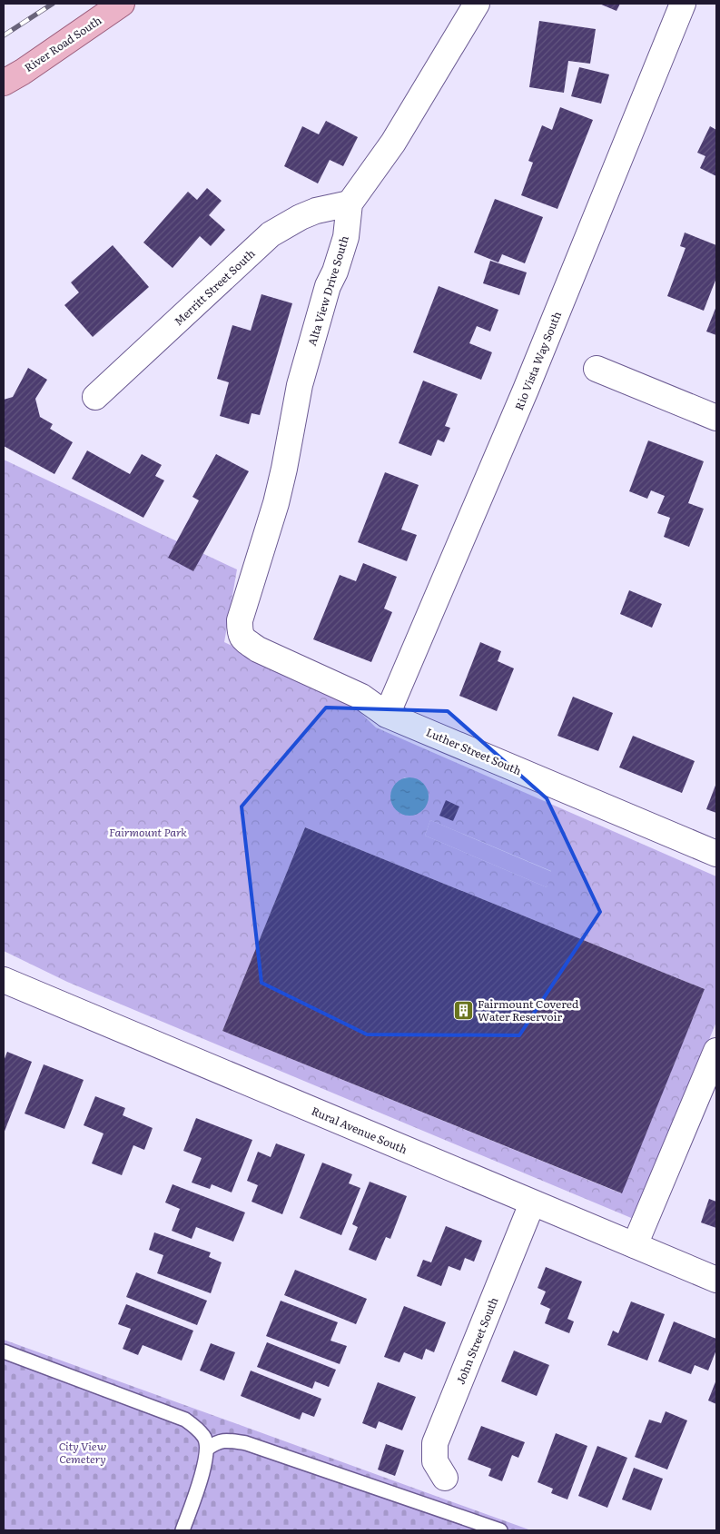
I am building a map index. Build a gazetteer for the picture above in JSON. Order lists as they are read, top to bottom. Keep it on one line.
{"streets":{"main road":["River Road South"],"street":["Merritt Street South","Alta View Drive South","Rio Vista Way South","Luther Street South","Rural Avenue South","John Street South"]},"crossings":[["Merritt Street South","Alta View Drive South"],["Alta View Drive South","Luther Street South"],["Rio Vista Way South","Luther Street South"],["Rural Avenue South","John Street South"]],"parks":["Fairmount Park","City View Cemetery"],"places":{"building":["Fairmount Covered Water Reservoir"]}}
